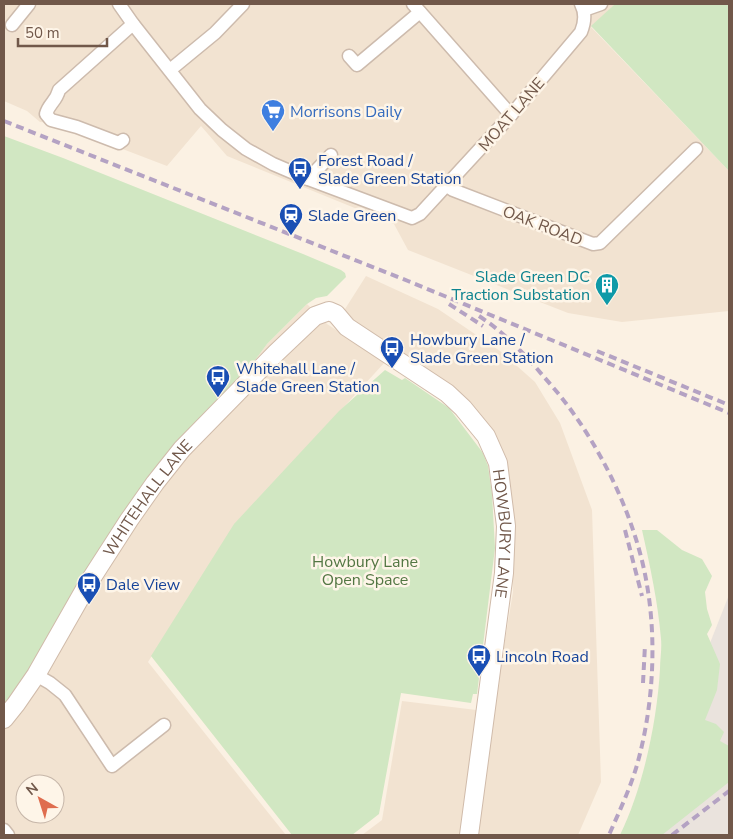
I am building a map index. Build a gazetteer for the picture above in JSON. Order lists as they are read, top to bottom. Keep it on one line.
{"streets":{"street":["MOAT LANE","OAK ROAD","WHITEHALL LANE","HOWBURY LANE"]},"crossings":[["MOAT LANE","OAK ROAD"],["WHITEHALL LANE","HOWBURY LANE"]],"parks":["Howbury Lane Open Space"],"places":{"supermarket":["Morrisons Daily"],"bus stop":["Forest Road / Slade Green Station","Howbury Lane / Slade Green Station","Whitehall Lane / Slade Green Station","Dale View","Lincoln Road"],"station":["Slade Green"],"building":["Slade Green DC Traction Substation"]},"scale_bar":"50 m","north":"top left"}
